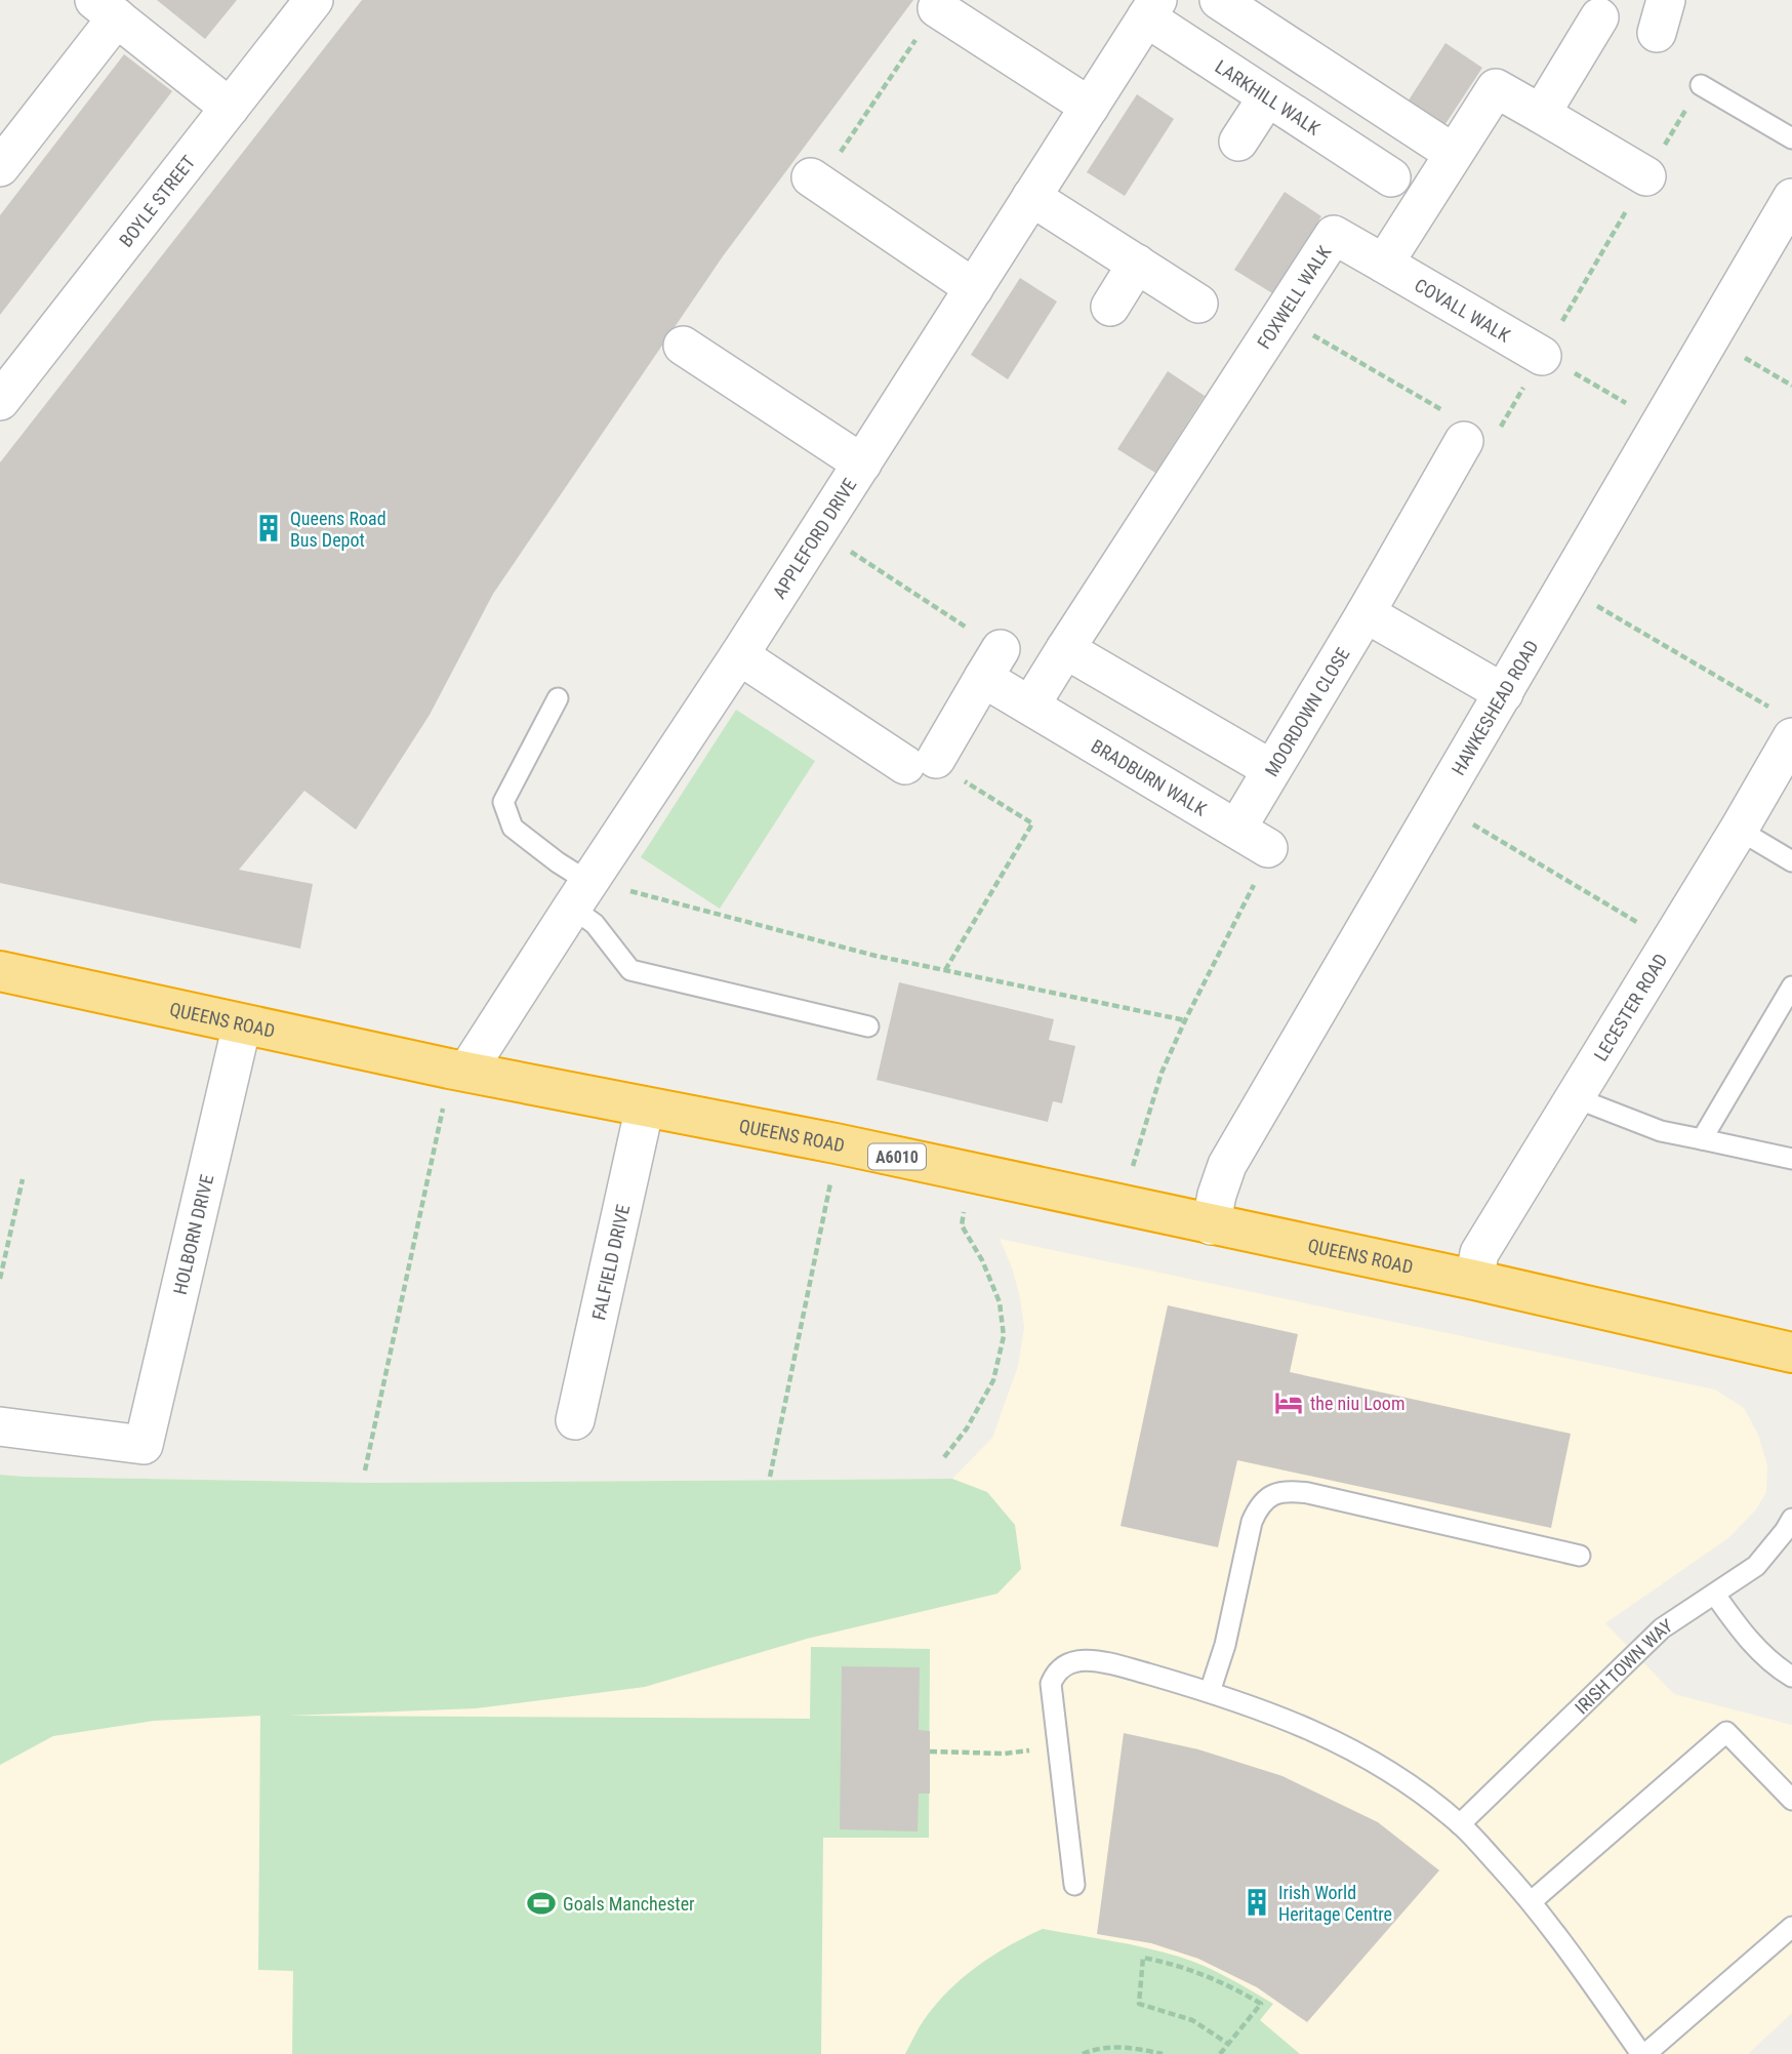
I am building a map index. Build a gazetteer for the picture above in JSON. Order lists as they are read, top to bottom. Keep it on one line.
{"streets":{"highway":["QUEENS ROAD","A6010"],"street":["LARKHILL WALK","BOYLE STREET","FOXWELL WALK","COVALL WALK","APPLEFORD DRIVE","HAWKESHEAD ROAD","MOORDOWN CLOSE","BRADBURN WALK","LECESTER ROAD","HOLBORN DRIVE","FALFIELD DRIVE"],"lane":["IRISH TOWN WAY"]},"crossings":[["LARKHILL WALK","APPLEFORD DRIVE"],["FOXWELL WALK","COVALL WALK"],["FOXWELL WALK","BRADBURN WALK"],["APPLEFORD DRIVE","QUEENS ROAD"],["HAWKESHEAD ROAD","QUEENS ROAD"],["LECESTER ROAD","QUEENS ROAD"],["QUEENS ROAD","HOLBORN DRIVE"],["QUEENS ROAD","FALFIELD DRIVE"]],"places":{"building":["Queens Road Bus Depot","Irish World Heritage Centre"],"hotel":["the niu Loom"],"sports":["Goals Manchester"]}}
